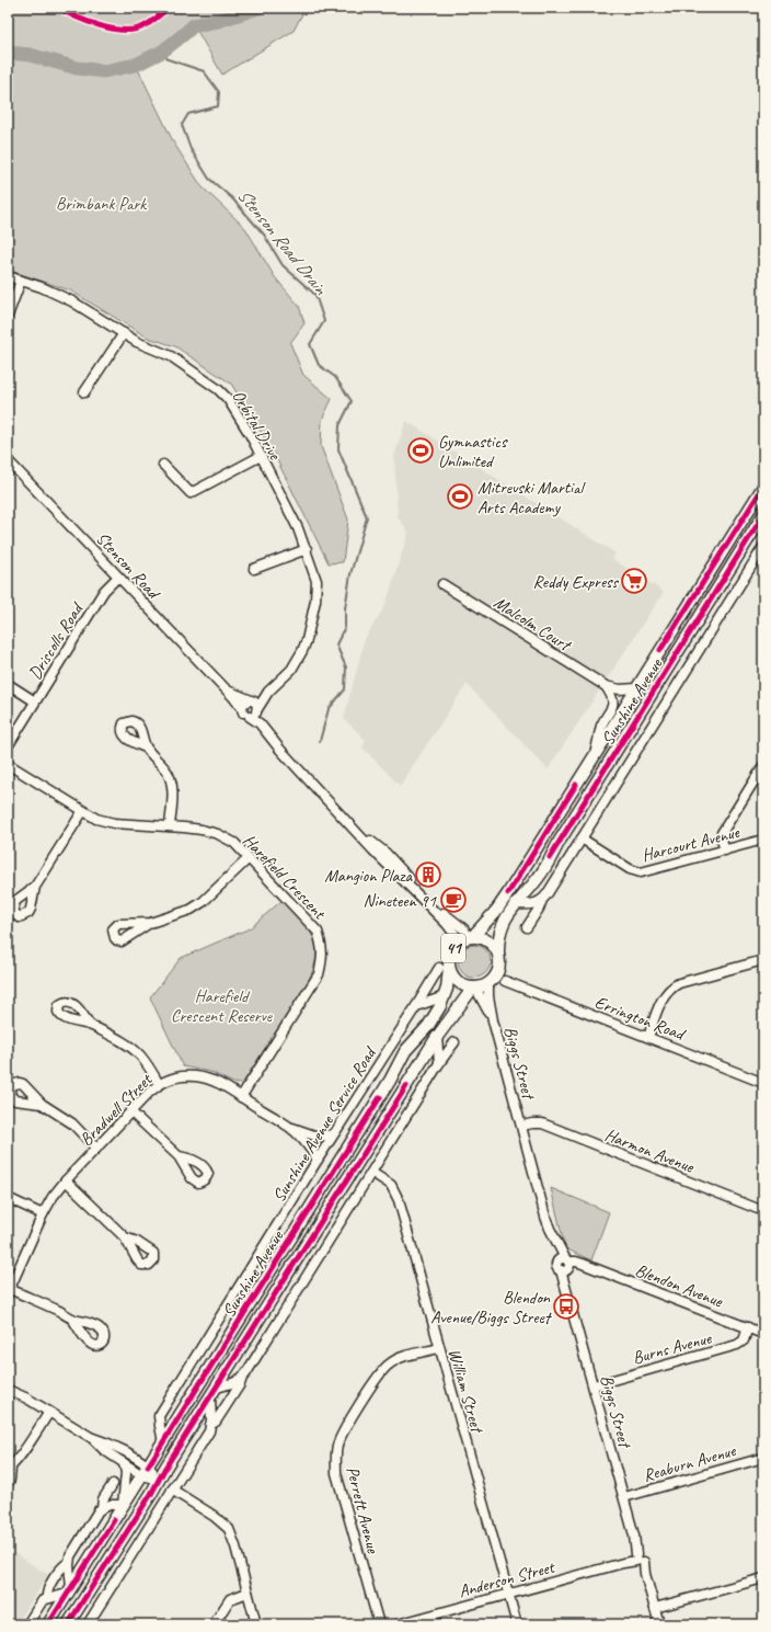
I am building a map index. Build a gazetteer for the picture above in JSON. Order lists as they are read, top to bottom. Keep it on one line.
{"streets":{"main road":["Sunshine Avenue","41"],"street":["Orbital Drive","Stenson Road","Malcolm Court","Driscolls Road","Harcourt Avenue","Harefield Crescent","Errington Road","Biggs Street","Bradwell Street","Sunshine Avenue Service Road","Harmon Avenue","Blendon Avenue","Burns Avenue","William Street","Reaburn Avenue","Perrett Avenue","Anderson Street"]},"crossings":[["Orbital Drive","Stenson Road"],["Stenson Road","Driscolls Road"],["Malcolm Court","Sunshine Avenue"],["Sunshine Avenue","41"],["Sunshine Avenue","Biggs Street"],["Sunshine Avenue","Sunshine Avenue Service Road"],["Harefield Crescent","Bradwell Street"],["41","Biggs Street"],["41","Sunshine Avenue Service Road"],["Biggs Street","Sunshine Avenue Service Road"],["Biggs Street","Harmon Avenue"],["Biggs Street","Blendon Avenue"],["Biggs Street","Burns Avenue"],["Biggs Street","Reaburn Avenue"],["Biggs Street","Anderson Street"],["Bradwell Street","Sunshine Avenue Service Road"],["Blendon Avenue","Burns Avenue"],["William Street","Perrett Avenue"],["William Street","Anderson Street"]],"water":["Stenson Road Drain"],"parks":["Brimbank Park","Harefield Crescent Reserve"],"places":{"sports":["Gymnastics Unlimited","Mitrevski Martial Arts Academy"],"supermarket":["Reddy Express"],"building":["Mangion Plaza"],"cafe":["Nineteen 91"],"bus stop":["Blendon Avenue/Biggs Street"]}}
